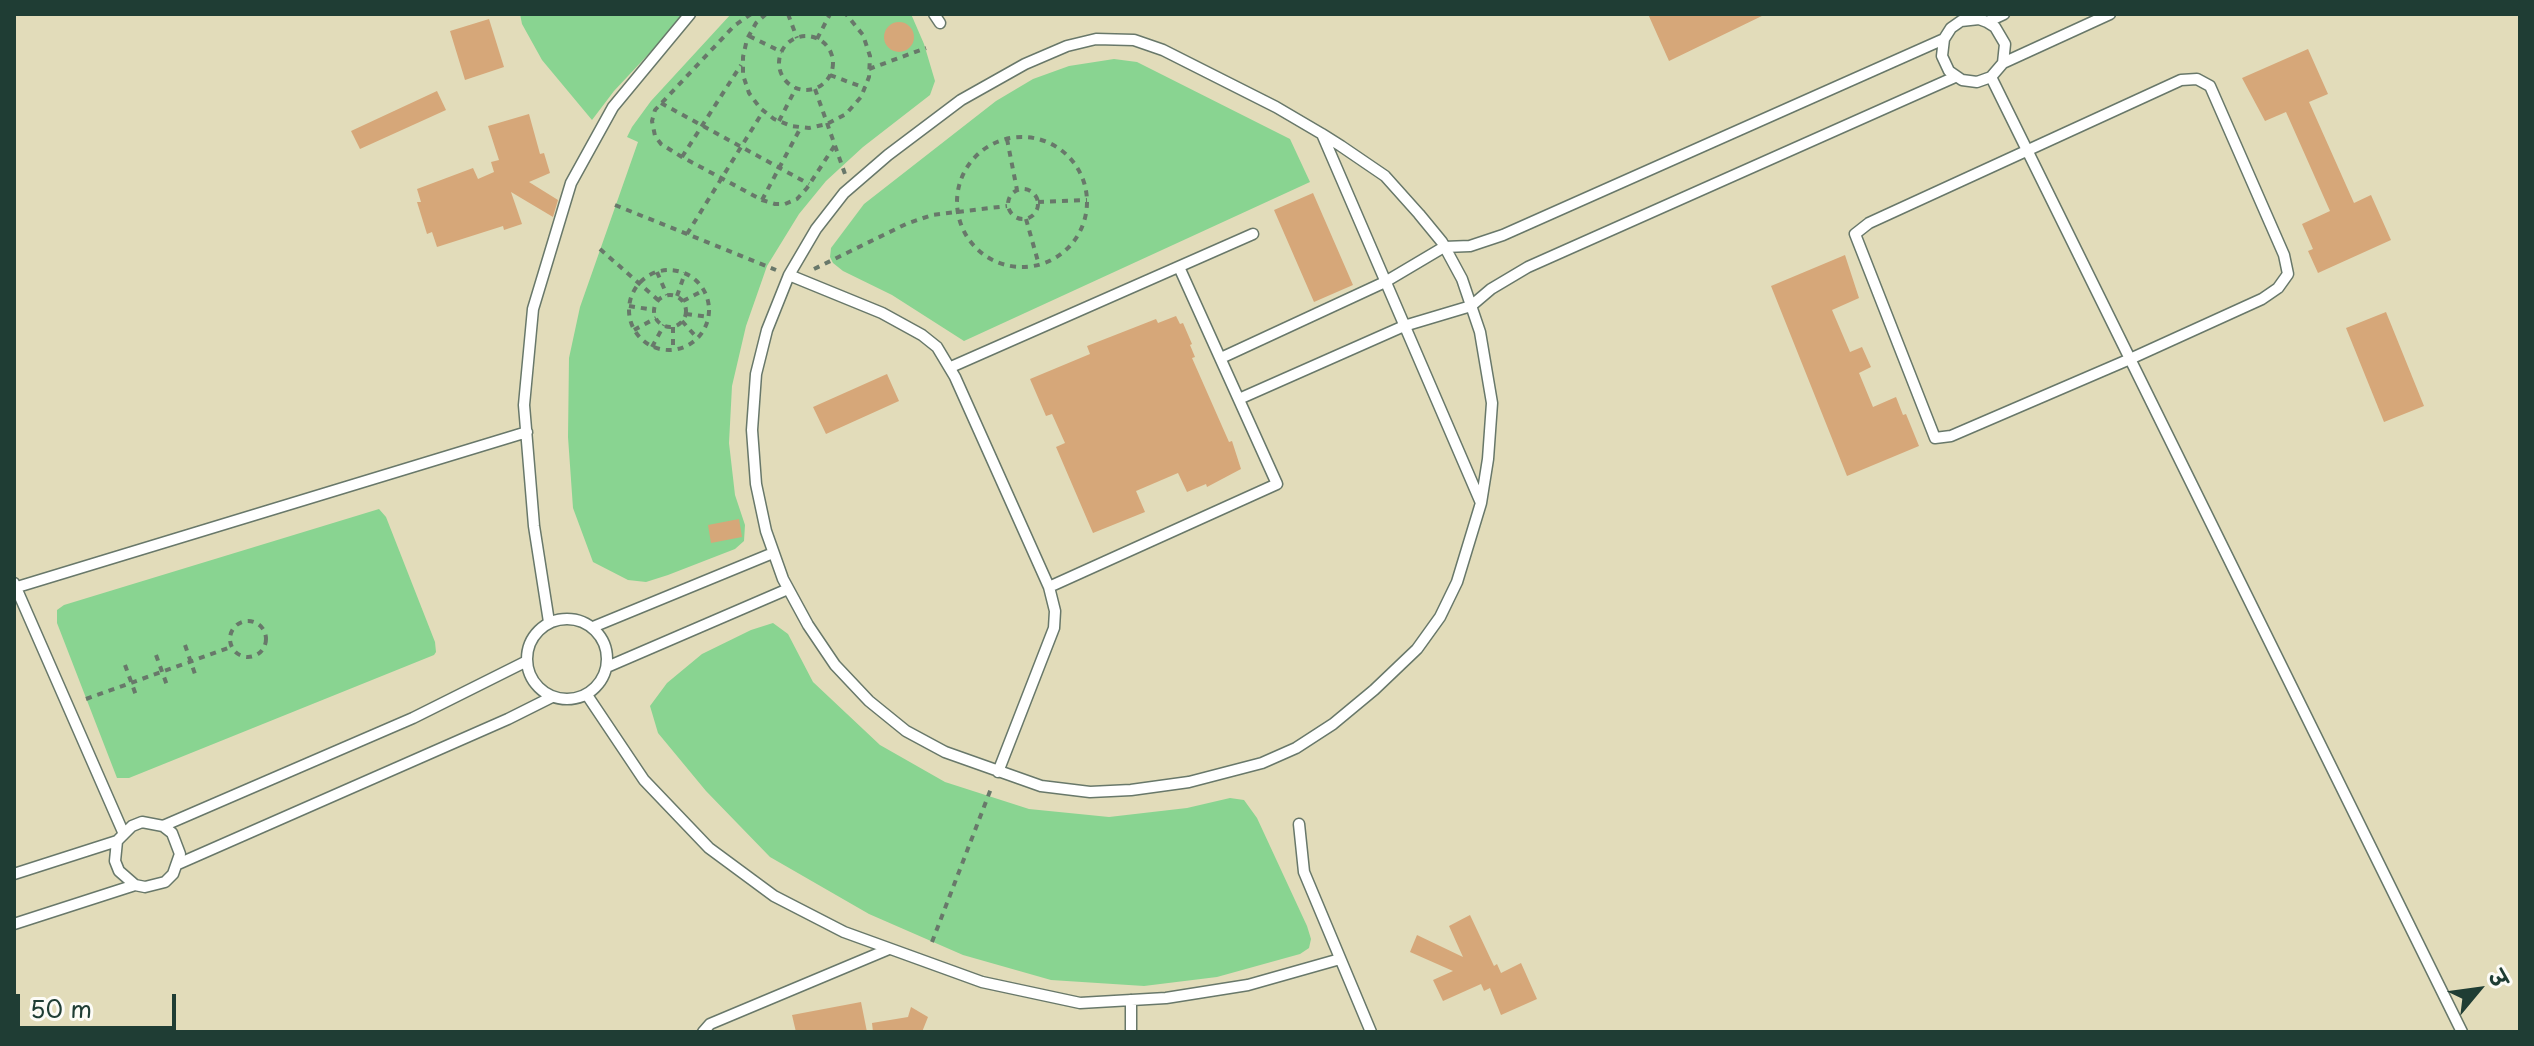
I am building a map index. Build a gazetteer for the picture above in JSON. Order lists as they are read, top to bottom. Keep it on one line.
{"scale_bar":"50 m","north":"top right"}
